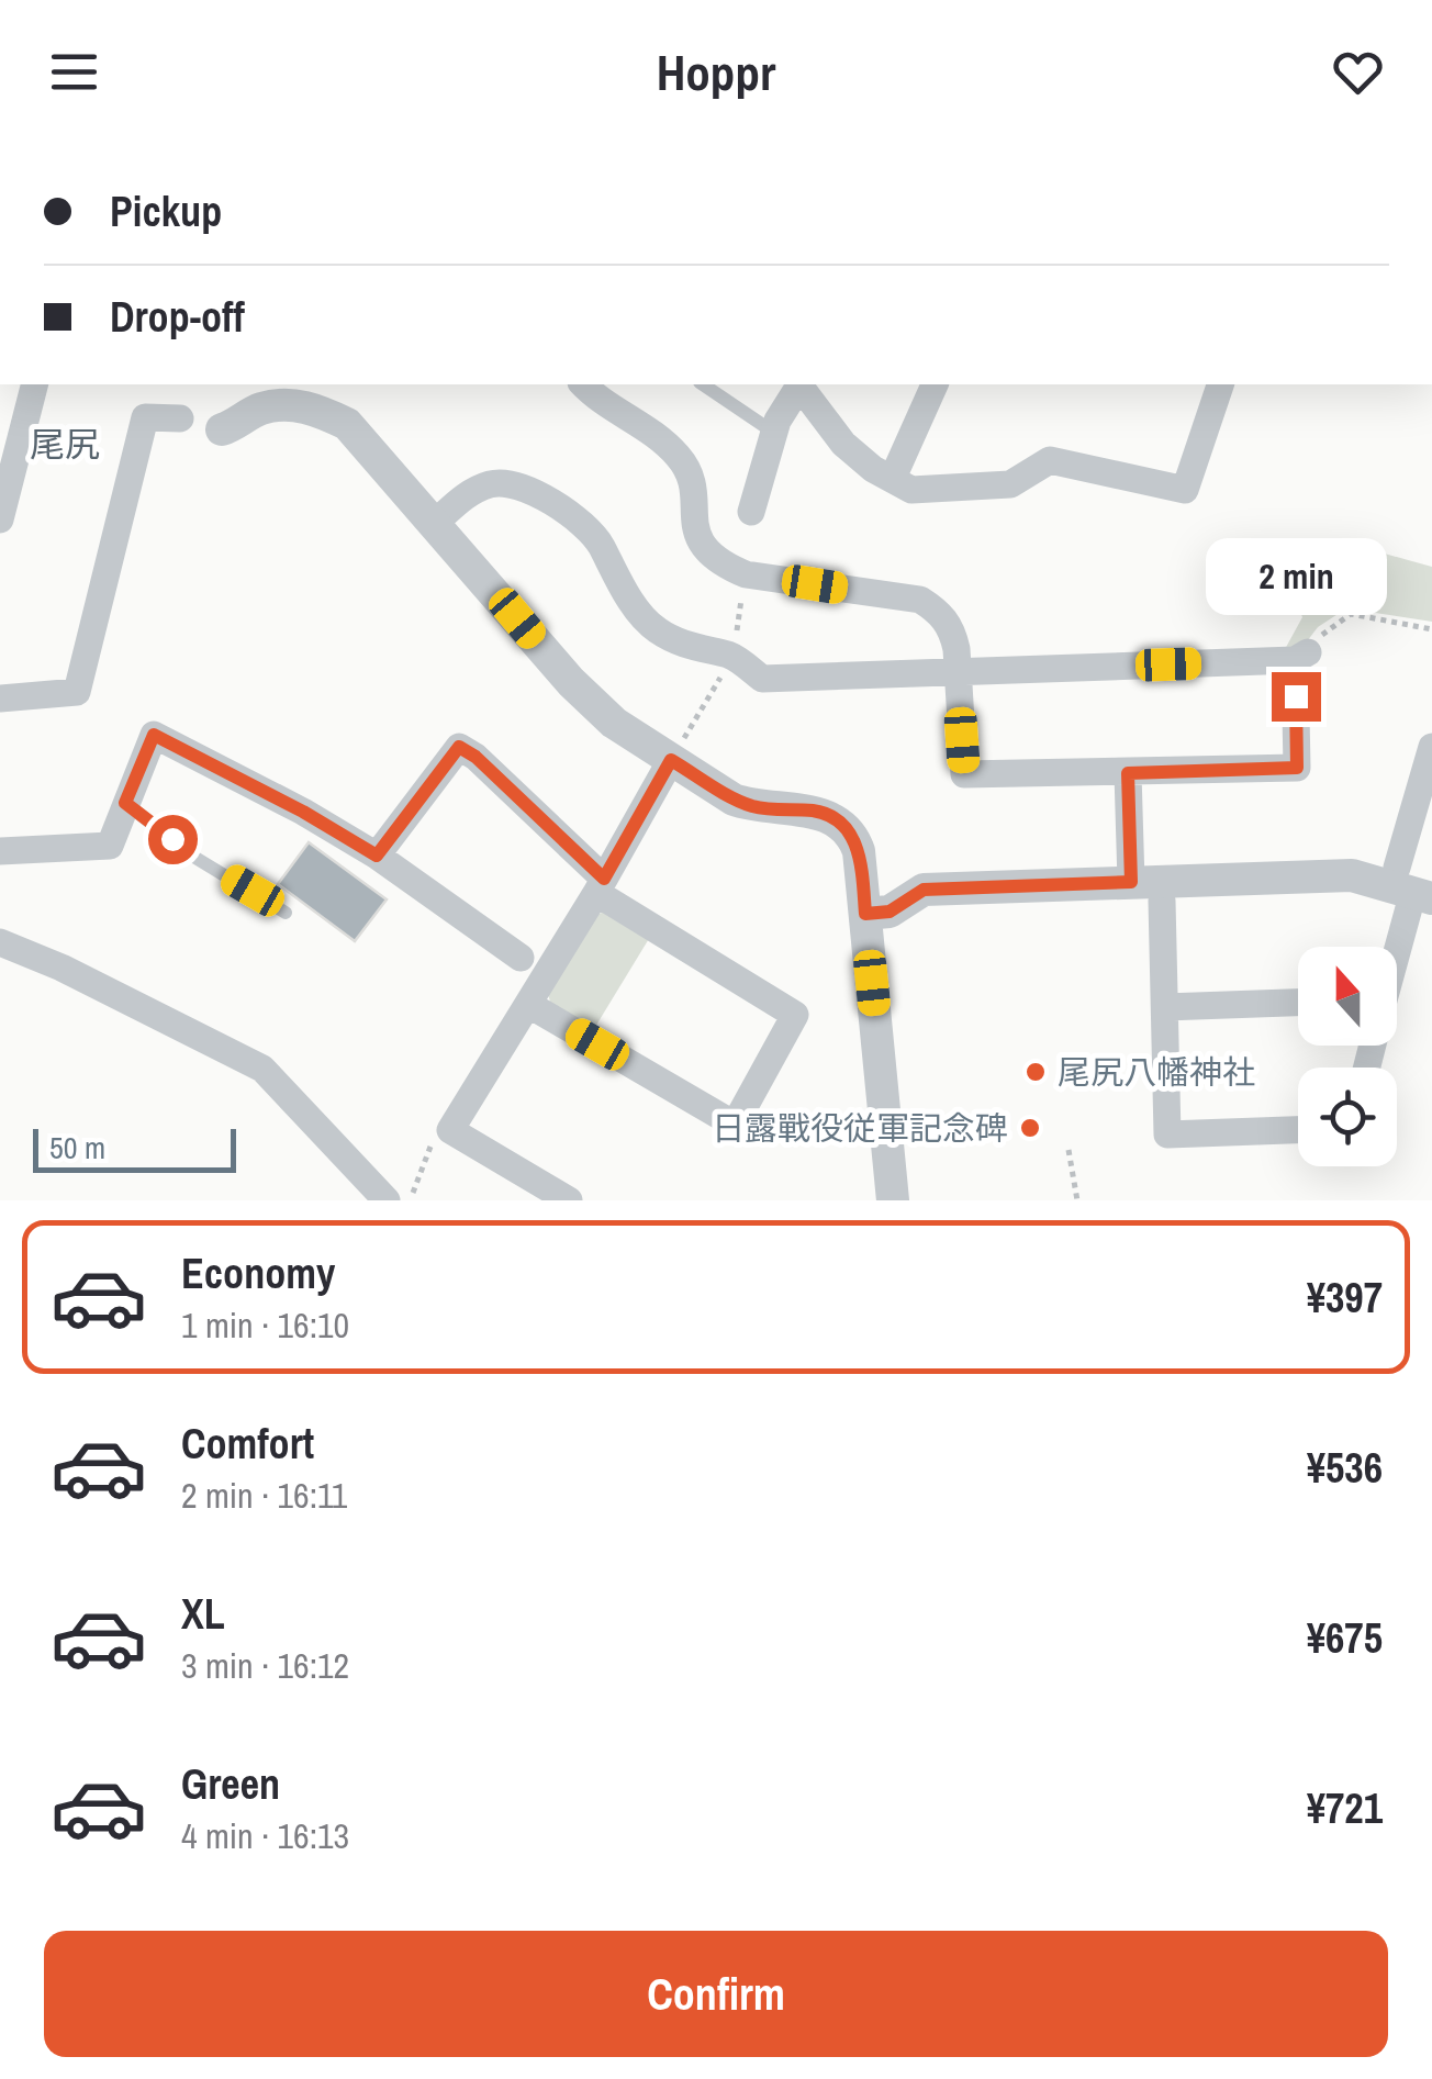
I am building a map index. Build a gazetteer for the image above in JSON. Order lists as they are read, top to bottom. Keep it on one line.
{"districts":["尾尻"],"places":["尾尻八幡神社","日露戰役従軍記念碑"],"scale_bar":"50 m","north":"top","page":{"header":"Hoppr","banner":["Pickup","Drop-off"],"bubble":"2 min","scale":"50 m","list":[{"name":"Economy","note":"1 min · 16:10","value":"¥397"},{"name":"Comfort","note":"2 min · 16:11","value":"¥536"},{"name":"XL","note":"3 min · 16:12","value":"¥675"},{"name":"Green","note":"4 min · 16:13","value":"¥721"}],"buttons":"Confirm"}}
